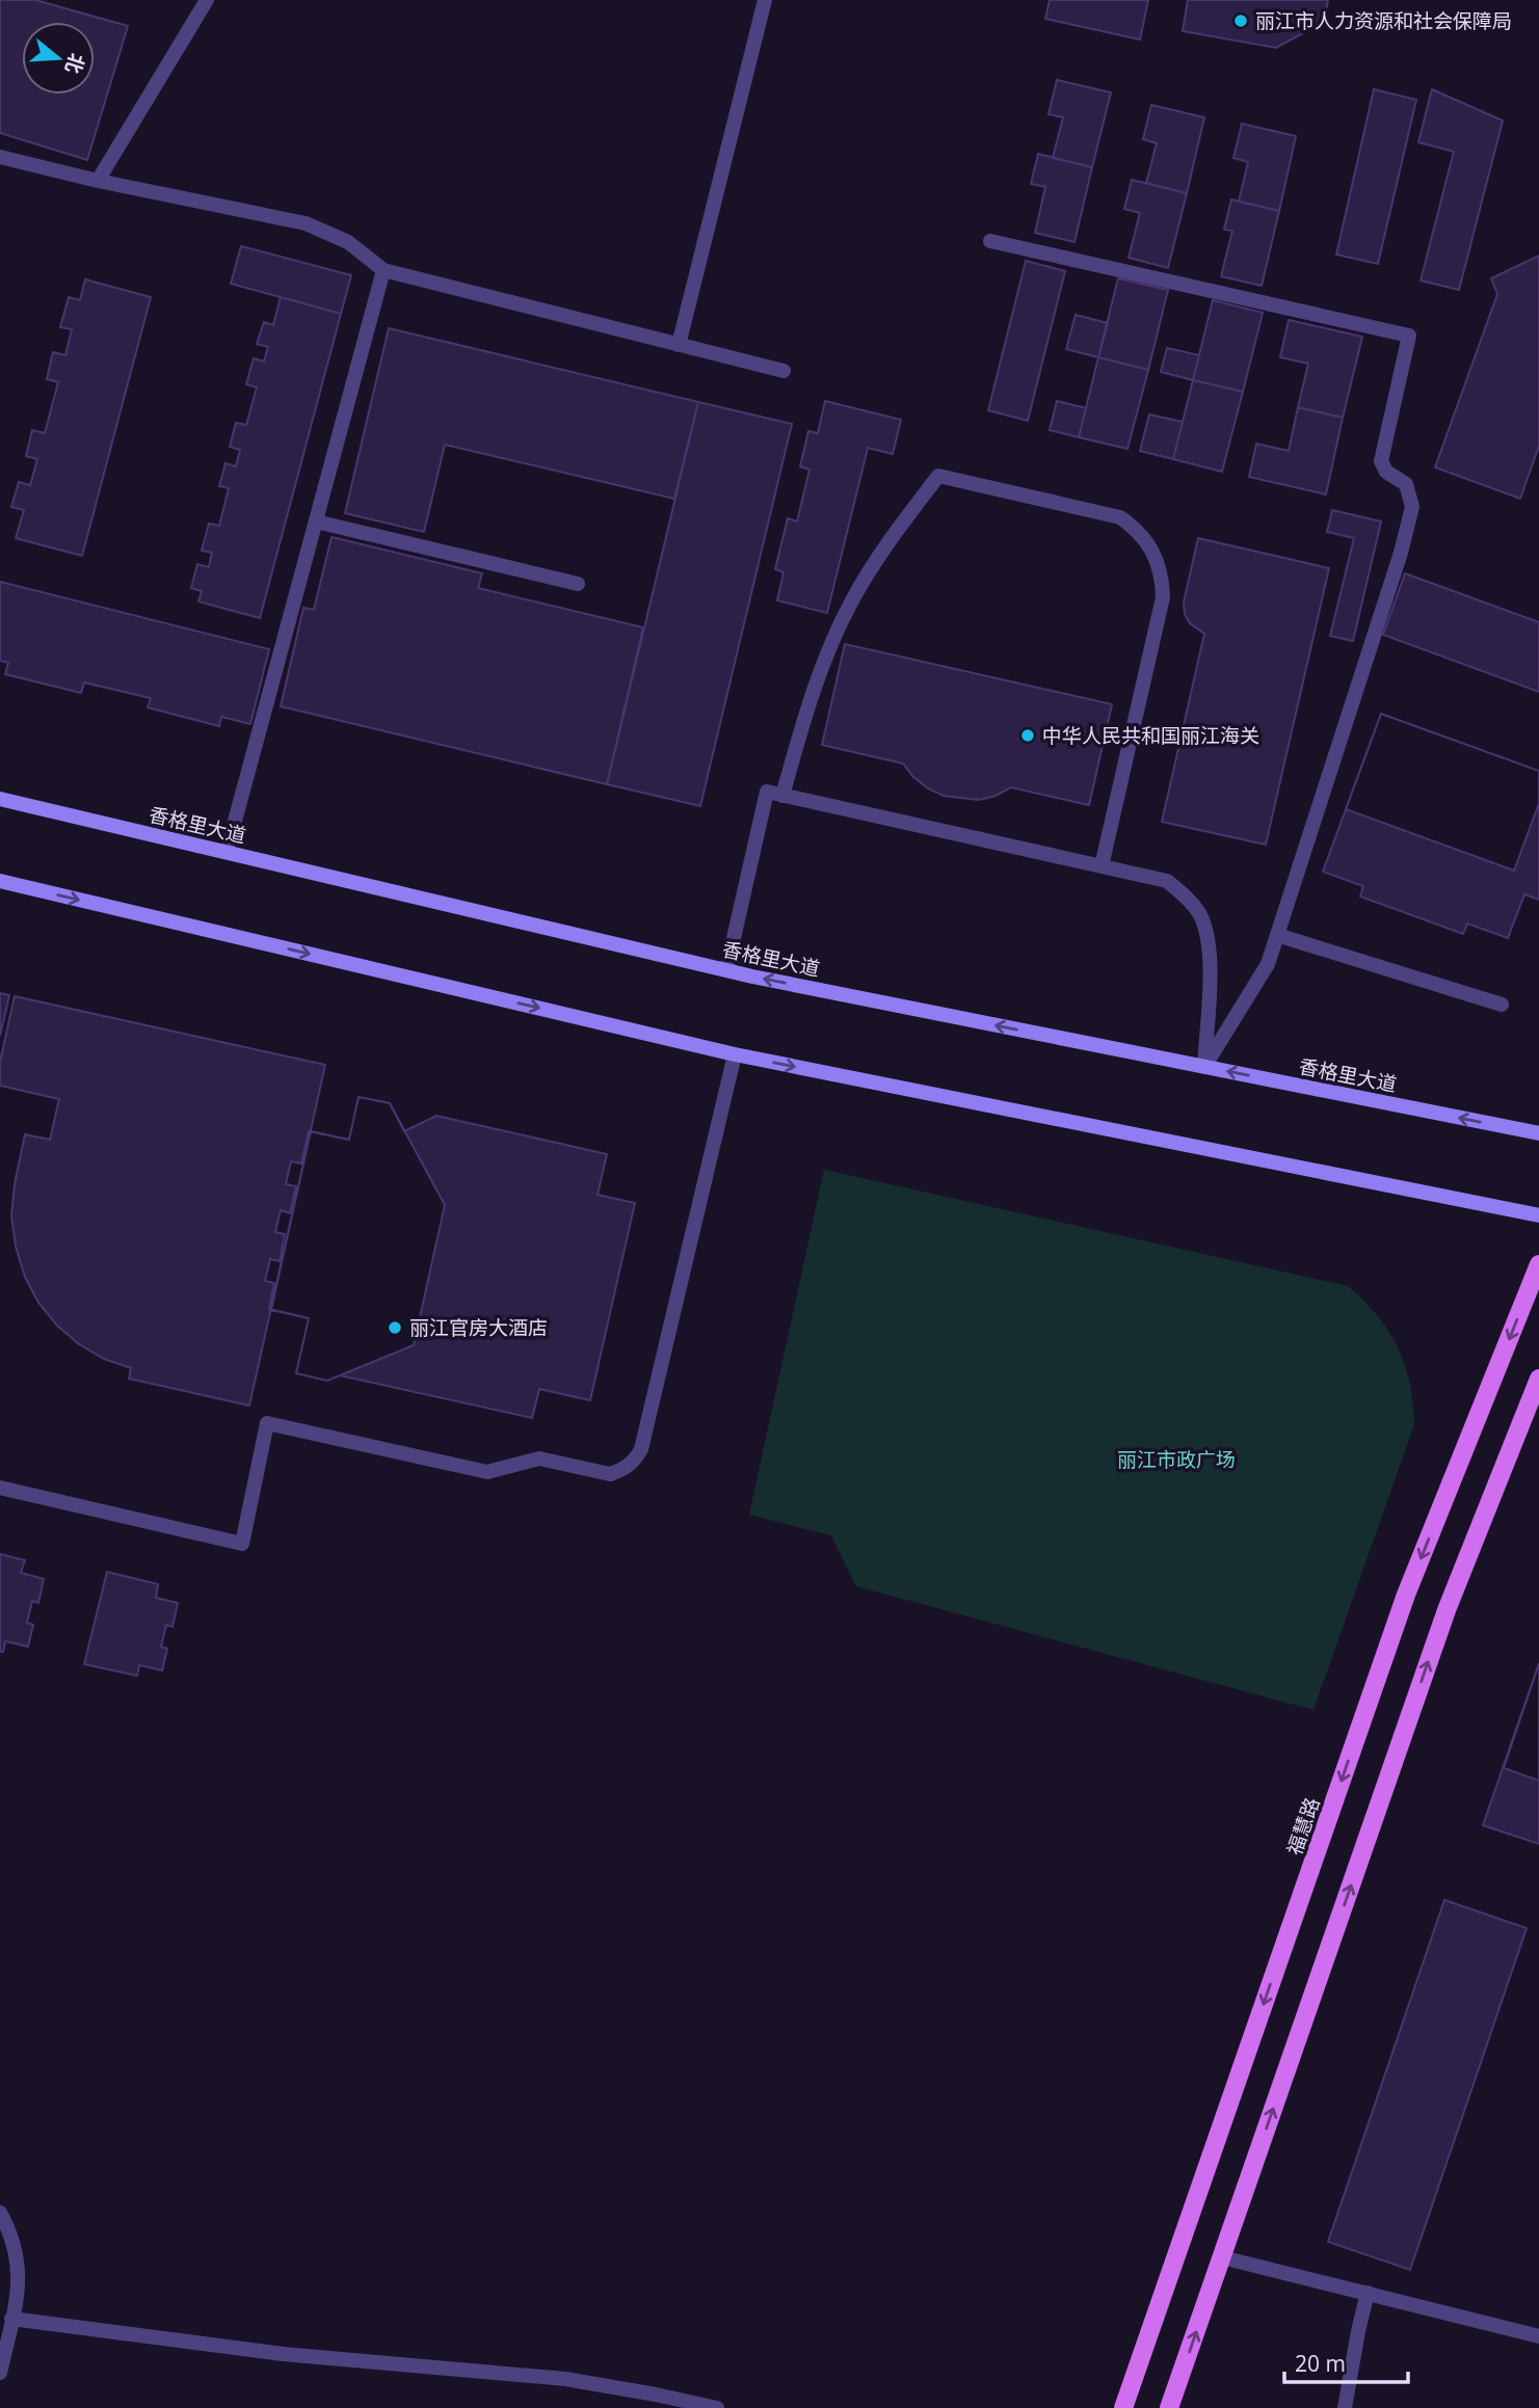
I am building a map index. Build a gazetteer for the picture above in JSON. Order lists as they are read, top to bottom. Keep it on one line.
{"streets":{"main road":["香格里大道","福慧路"]},"parks":["丽江市政广场"],"places":["丽江市人力资源和社会保障局","中华人民共和国丽江海关","丽江官房大酒店"],"scale_bar":"20 m","north":"right"}
